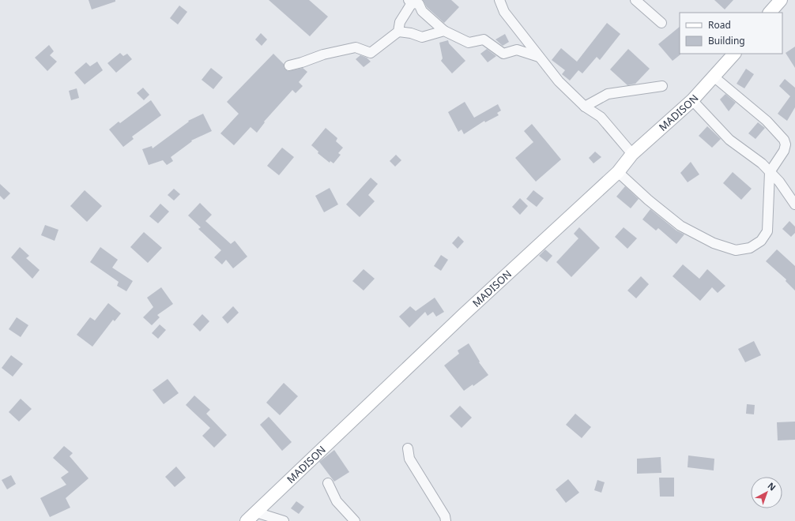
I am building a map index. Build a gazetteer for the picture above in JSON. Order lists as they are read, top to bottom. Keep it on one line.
{"streets":{"street":["MADISON"]},"legend":["Road","Building"],"north":"top right"}
